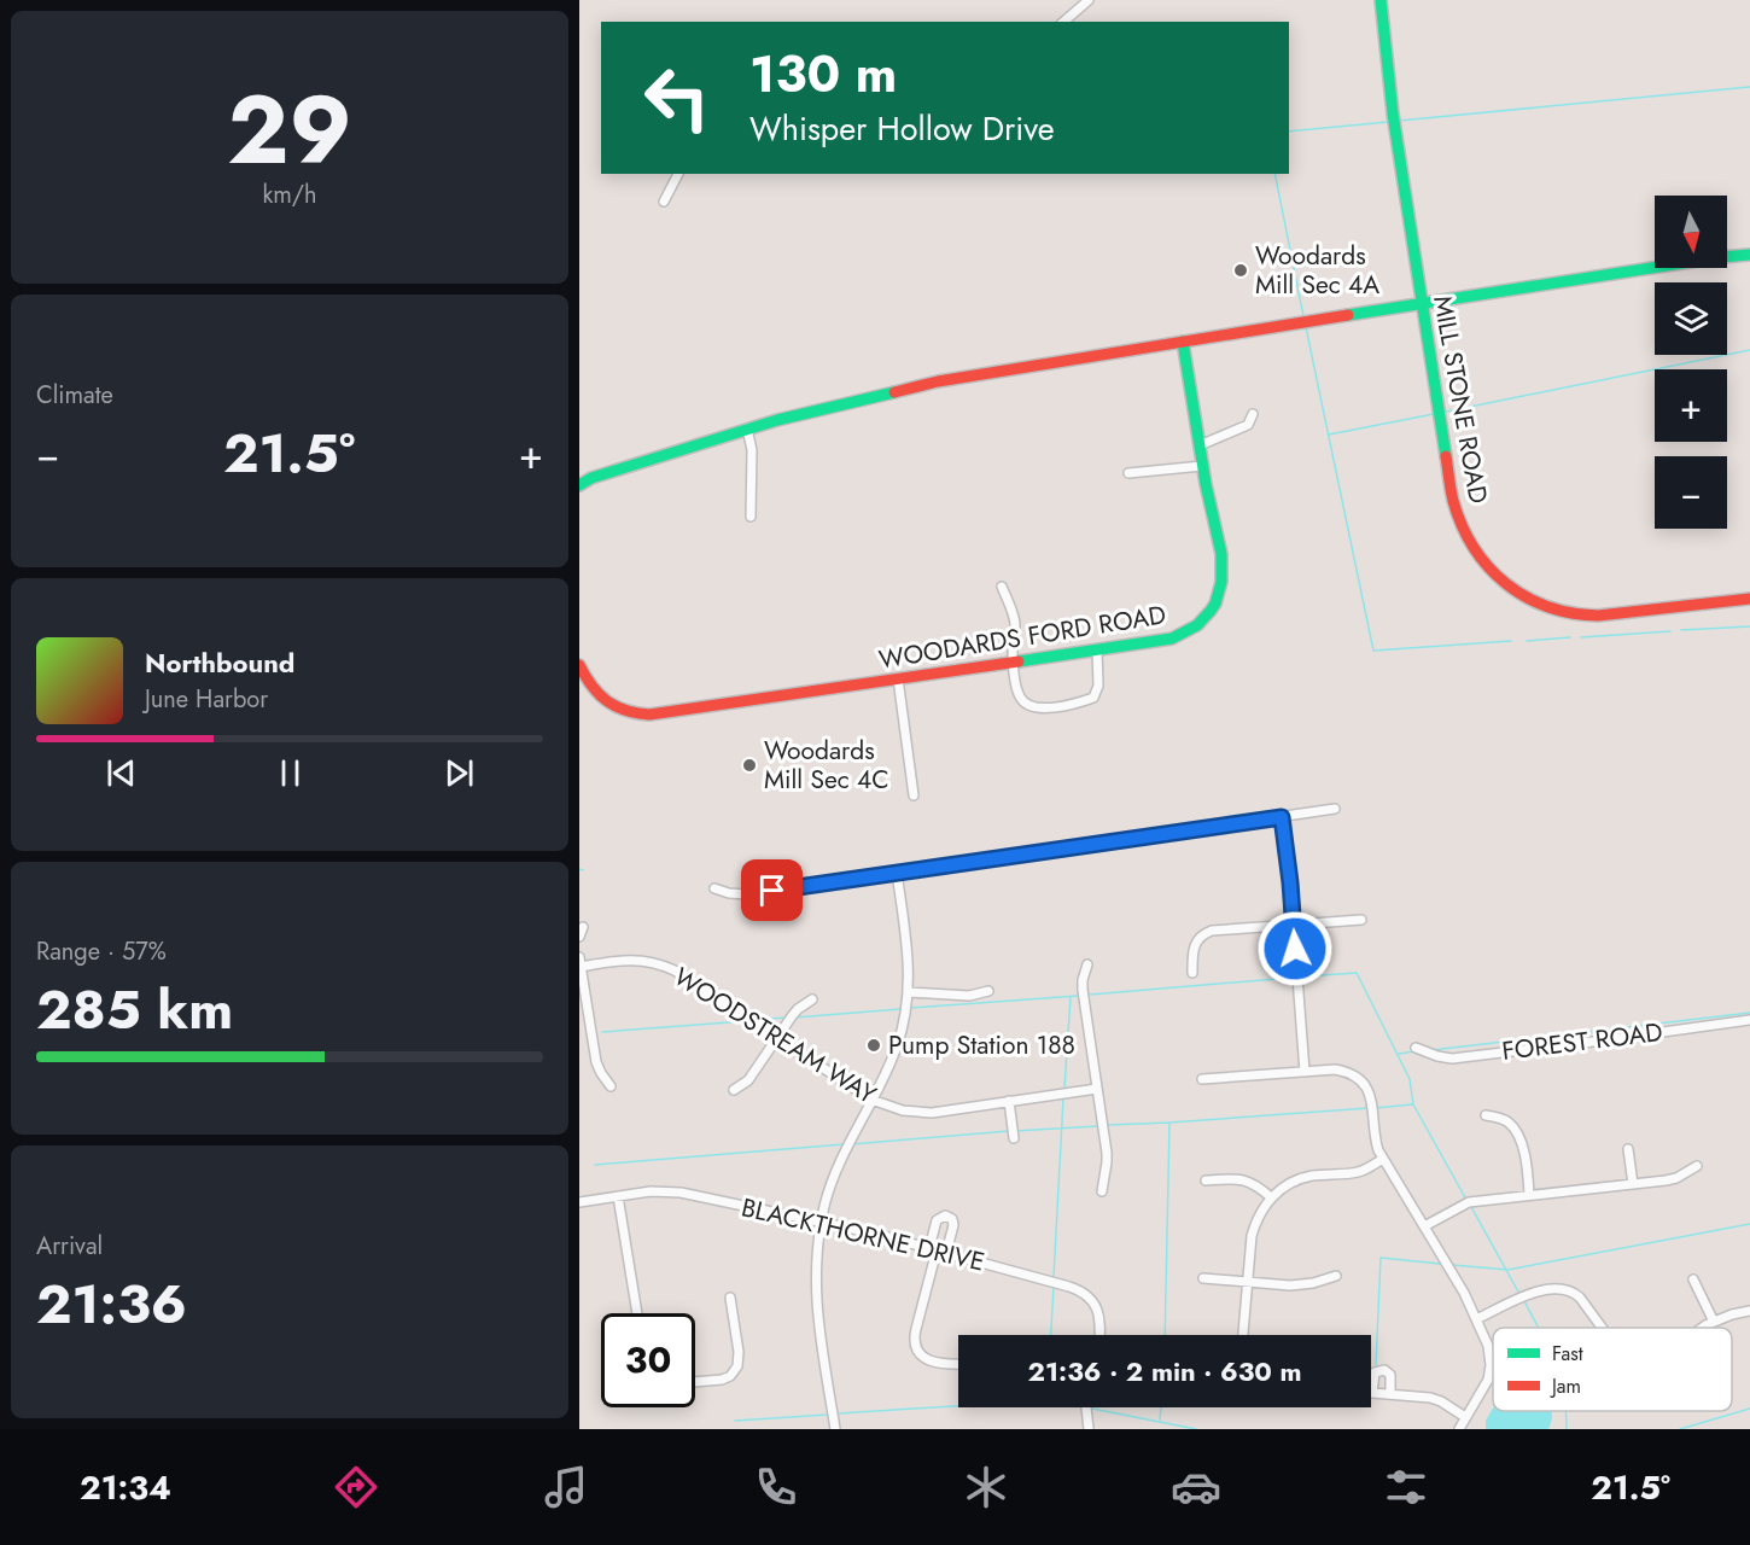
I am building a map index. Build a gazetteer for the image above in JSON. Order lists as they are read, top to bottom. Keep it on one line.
{"streets":{"street":["MILL STONE ROAD","WOODARDS FORD ROAD","WOODSTREAM WAY","FOREST ROAD","BLACKTHORNE DRIVE"]},"places":["Woodards Mill Sec 4A","Woodards Mill Sec 4C","Pump Station 188"],"legend":["Fast","Jam"],"north":"bottom","page":{"tile":[["29","km/h"],"Climate",["Range · 57%","285 km"],["Arrival","21:36"]],"turn":["130 m","Whisper Hollow Drive"],"map_buttons":["+","−"],"heat":["−","21.5°","+"],"song":["Northbound","June Harbor"],"limit":"30","trip":"21:36 · 2 min · 630 m","tabs":["21:34","21.5°"]}}
